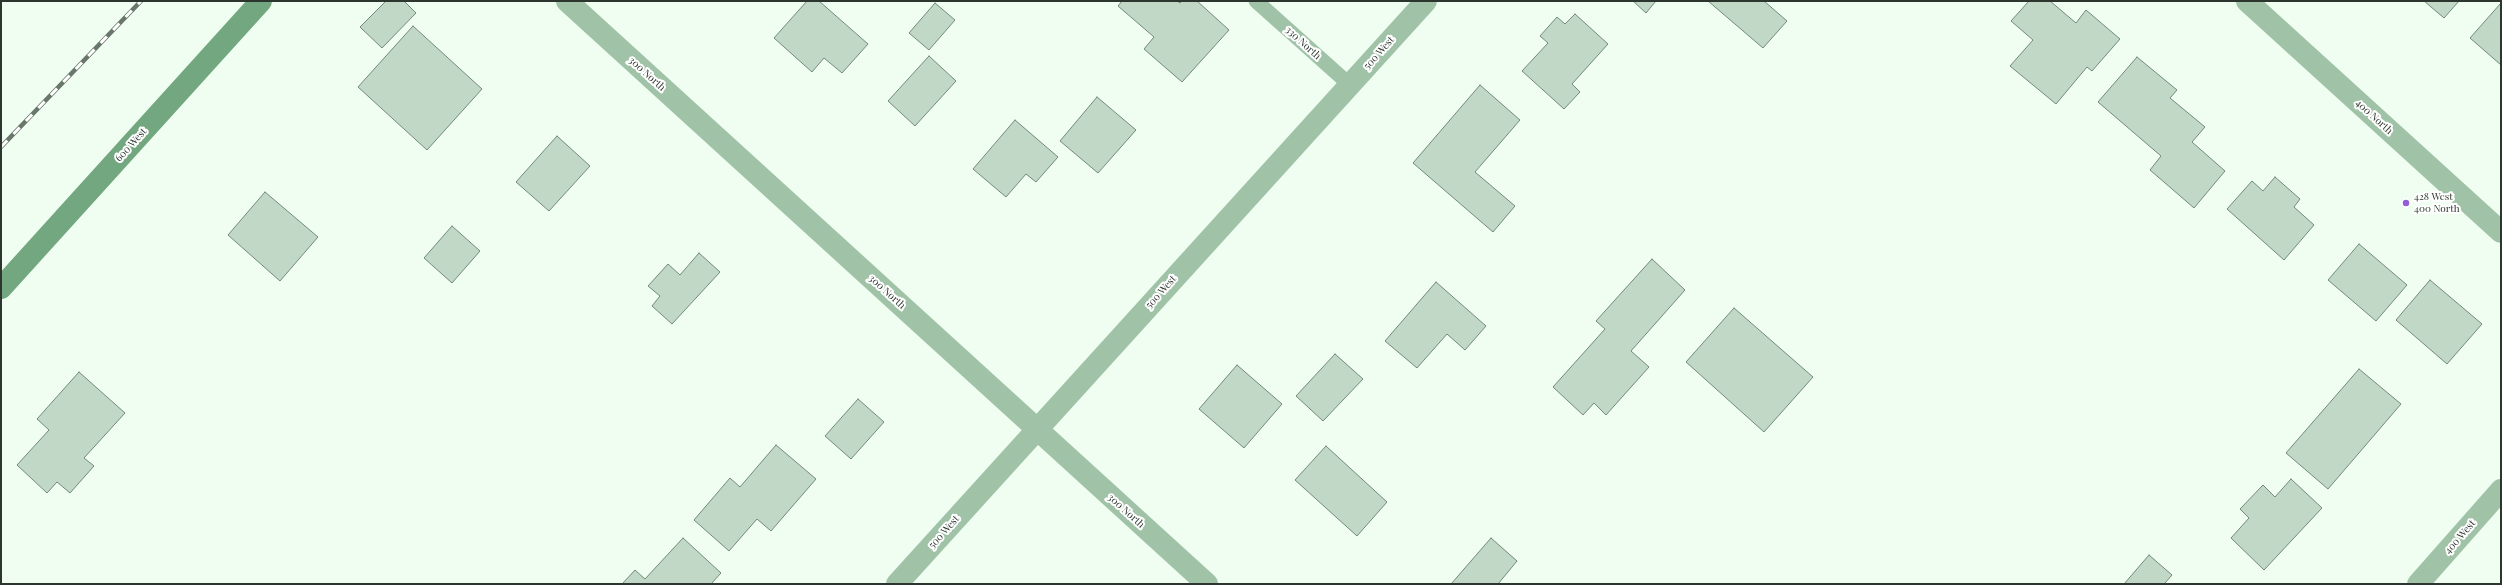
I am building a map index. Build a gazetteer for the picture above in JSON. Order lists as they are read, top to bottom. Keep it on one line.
{"streets":{"main road":["600 West"],"street":["500 West","300 North","400 North","400 West"],"lane":["330 North"]},"crossings":[["330 North","500 West"],["500 West","300 North"]],"places":["428 West 400 North"]}
